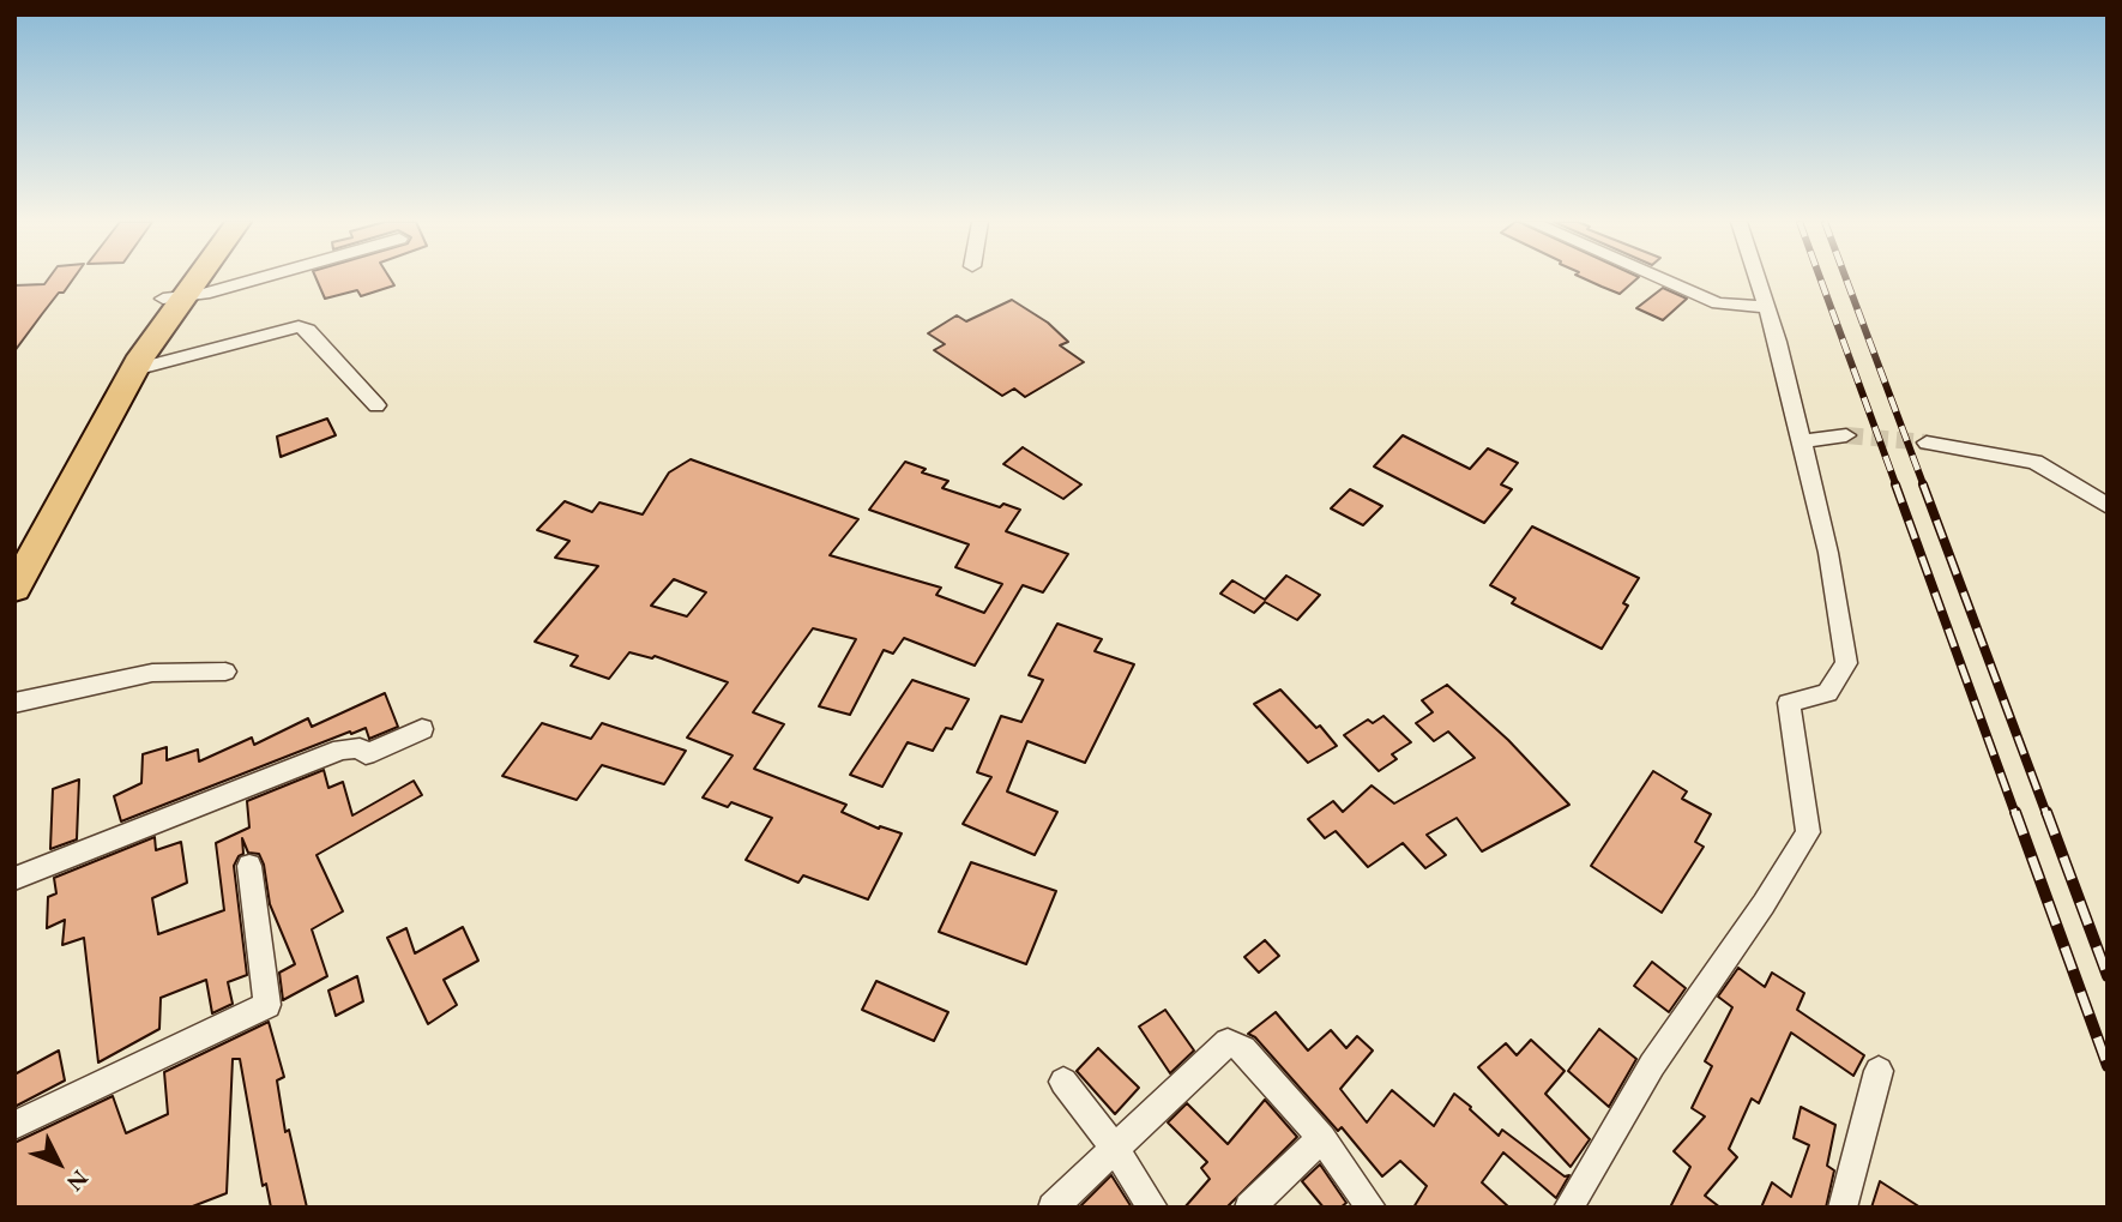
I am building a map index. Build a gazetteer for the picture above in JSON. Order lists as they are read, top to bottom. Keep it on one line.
{"north":"bottom right"}
